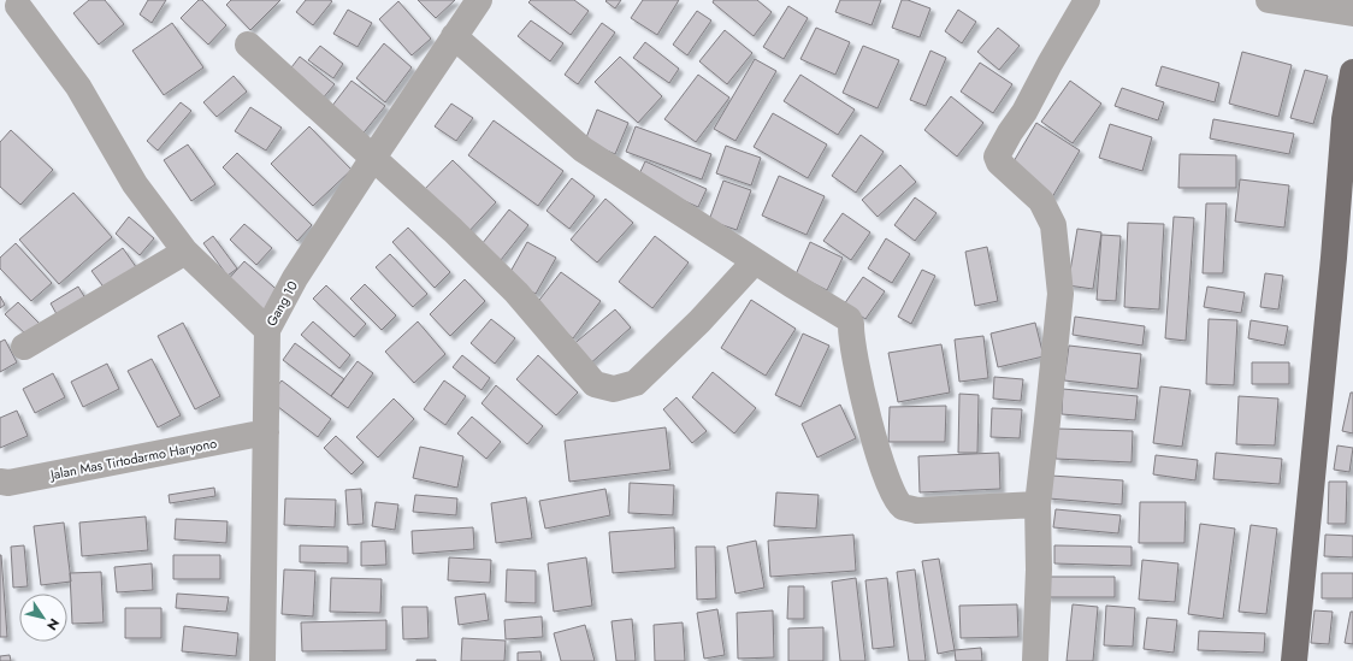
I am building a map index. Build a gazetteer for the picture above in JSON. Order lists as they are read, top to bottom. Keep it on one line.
{"streets":{"street":["Gang 10","Jalan Mas Tirtodarmo Haryono"]},"crossings":[["Gang 10","Jalan Mas Tirtodarmo Haryono"]],"north":"bottom right"}
